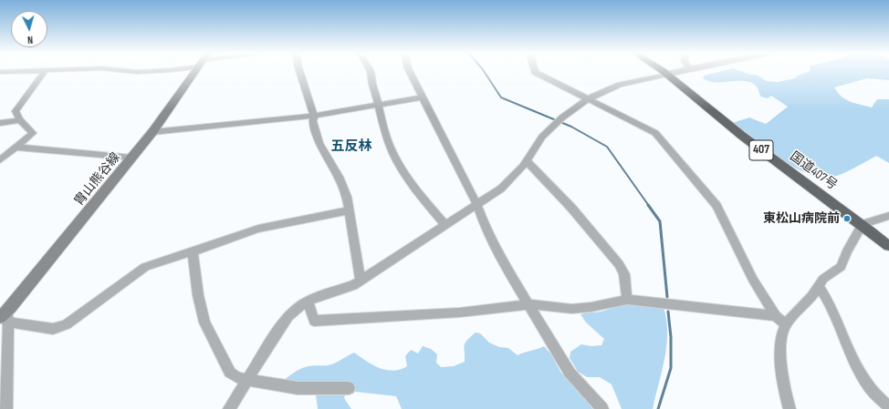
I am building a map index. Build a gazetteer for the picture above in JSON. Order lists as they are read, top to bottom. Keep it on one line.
{"streets":{"highway":["407","国道407号"],"main road":["胄山熊谷線"]},"districts":["五反林"],"places":["東松山病院前"],"north":"bottom"}
